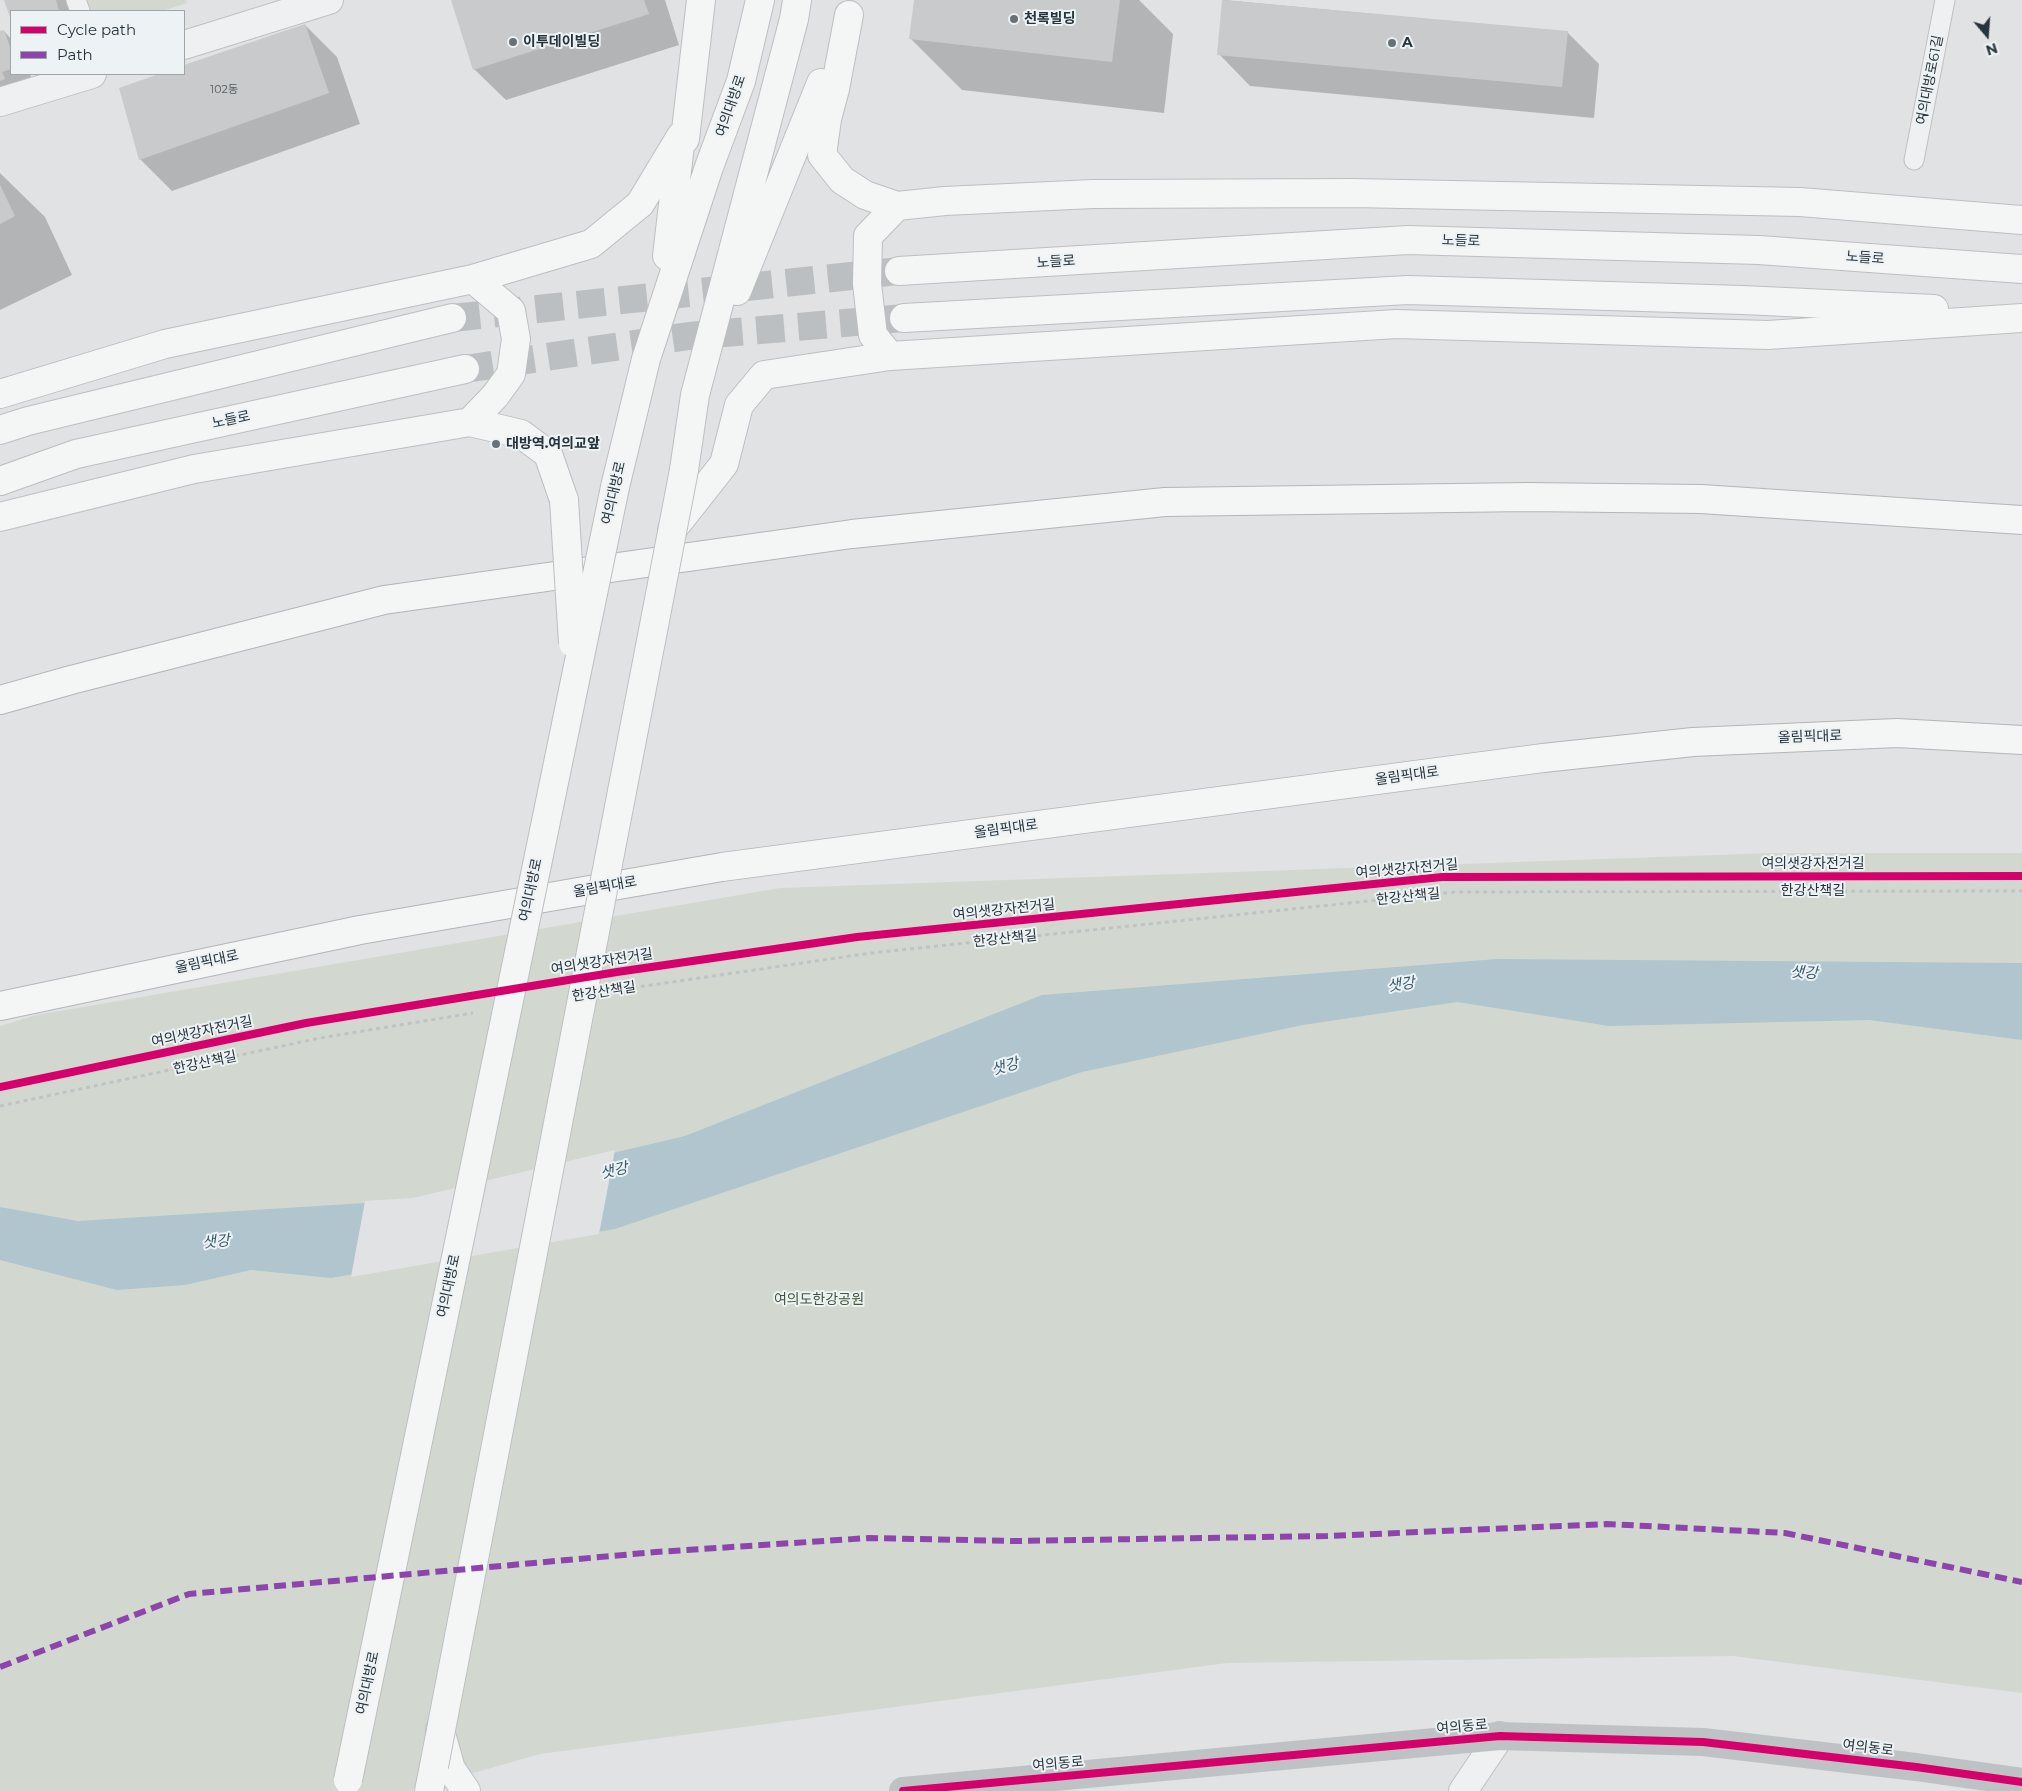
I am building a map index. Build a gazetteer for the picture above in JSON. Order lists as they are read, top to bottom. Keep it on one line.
{"streets":{"main road":["여의대방로","노들로","올림픽대로","여의동로"],"lane":["여의대방로61길"],"path":["한강산책길"],"cycle path":["여의샛강자전거길"]},"water":["샛강"],"parks":["여의도한강공원"],"places":["천록빌딩","이투데이빌딩","A","대방역.여의교앞"],"house_numbers":["102동"],"legend":["Cycle path","Path"],"north":"bottom"}
